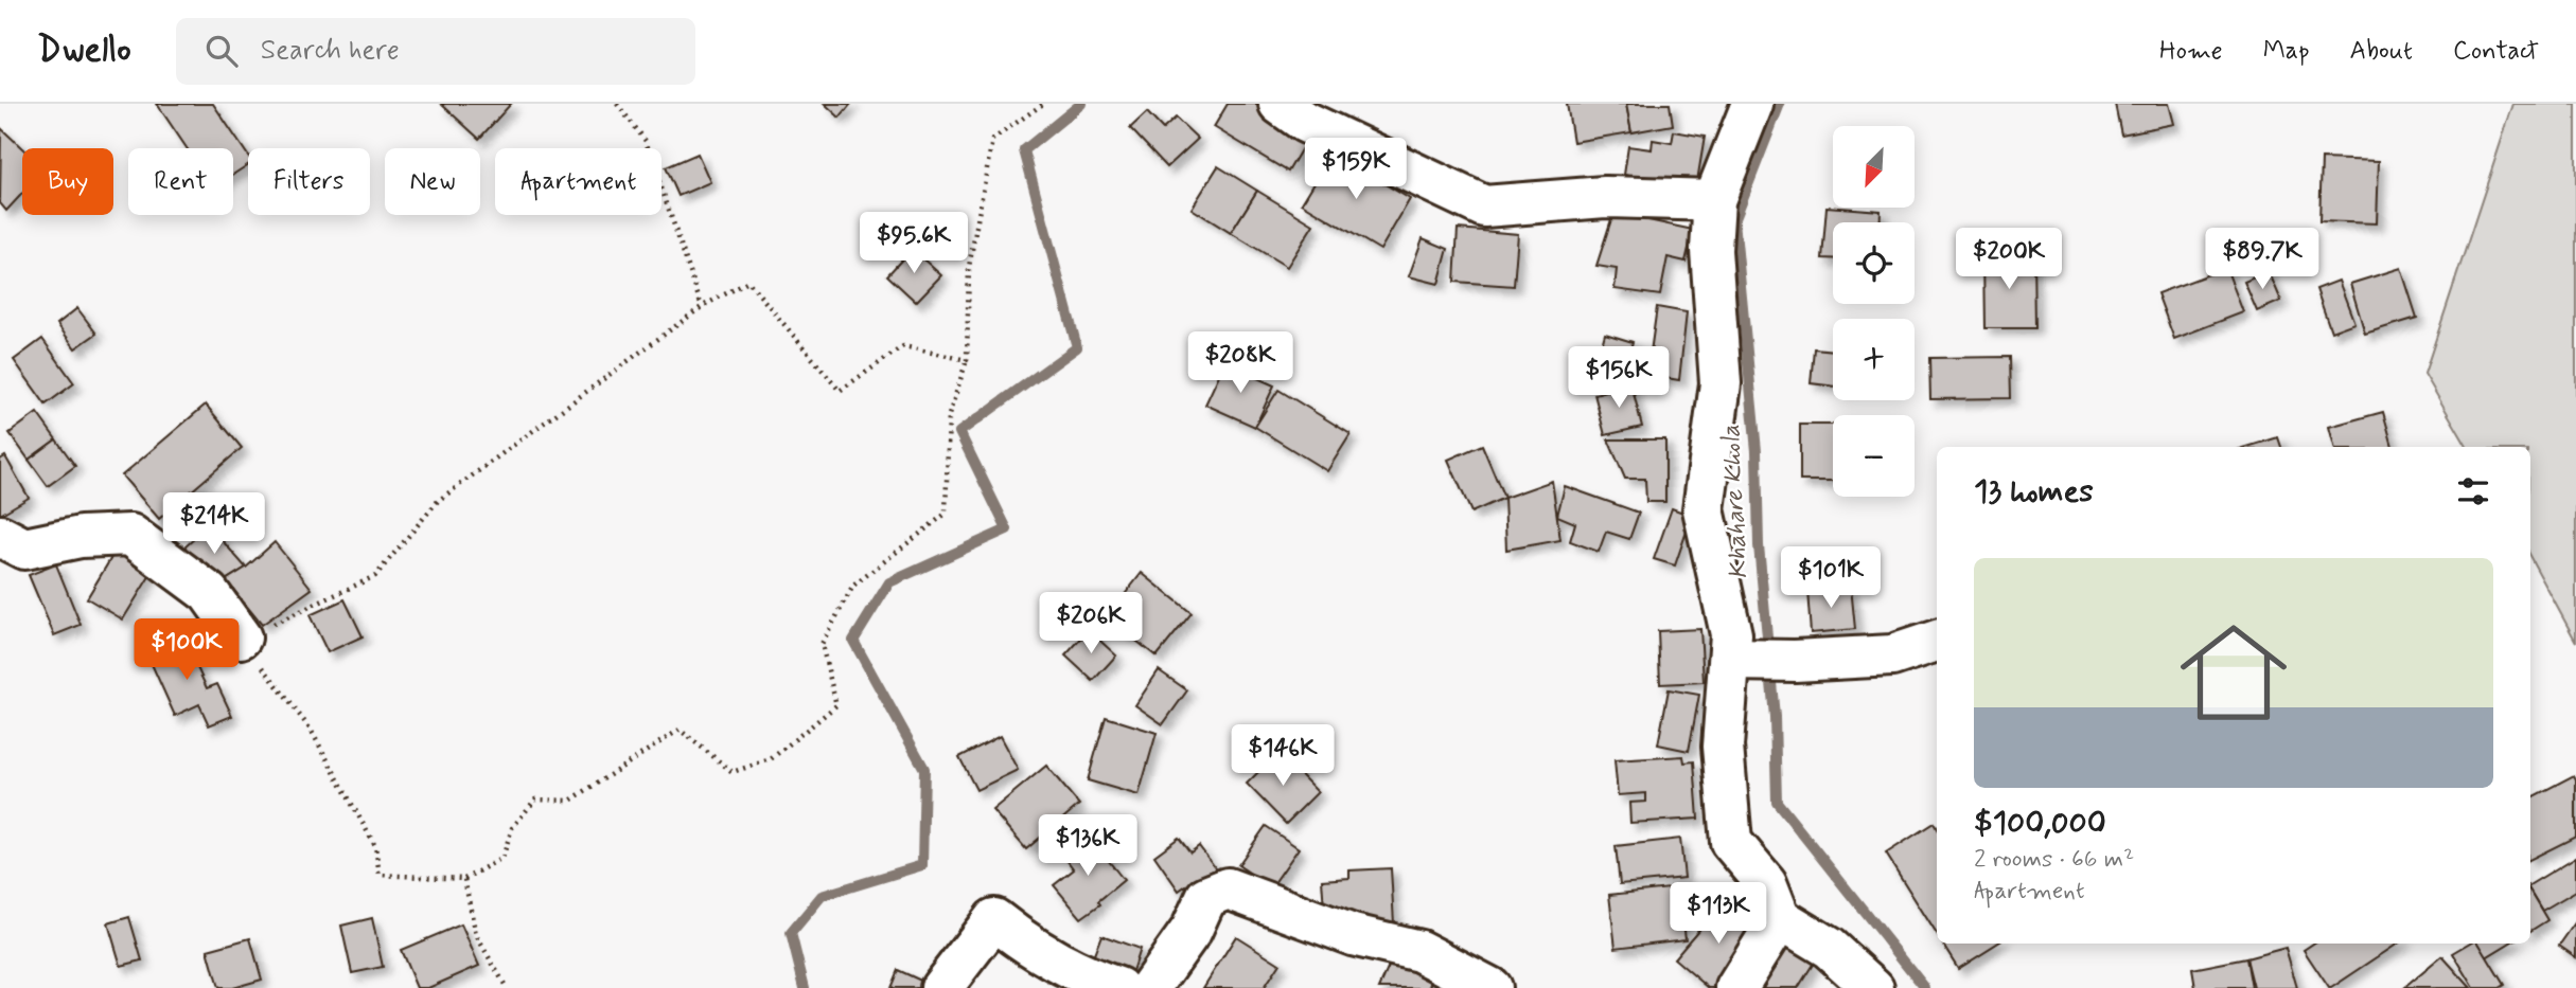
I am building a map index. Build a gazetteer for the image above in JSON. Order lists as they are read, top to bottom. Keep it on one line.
{"water":["Khahare Khola"],"north":"bottom left","page":{"header":"Dwello","search":"Search here","nav":["Home","Map","About","Contact"],"map_buttons":["+","−"],"price":["$159K","$95.6K","$200K","$89.7K","$208K","$156K","$214K","$101K","$206K","$100K","$146K","$136K","$113K"],"chip":["Buy","Rent","Filters","New","Apartment"],"heading":"13 homes","list":[{"name":"$100,000","note":"2 rooms · 66 m² · Apartment"}]}}
